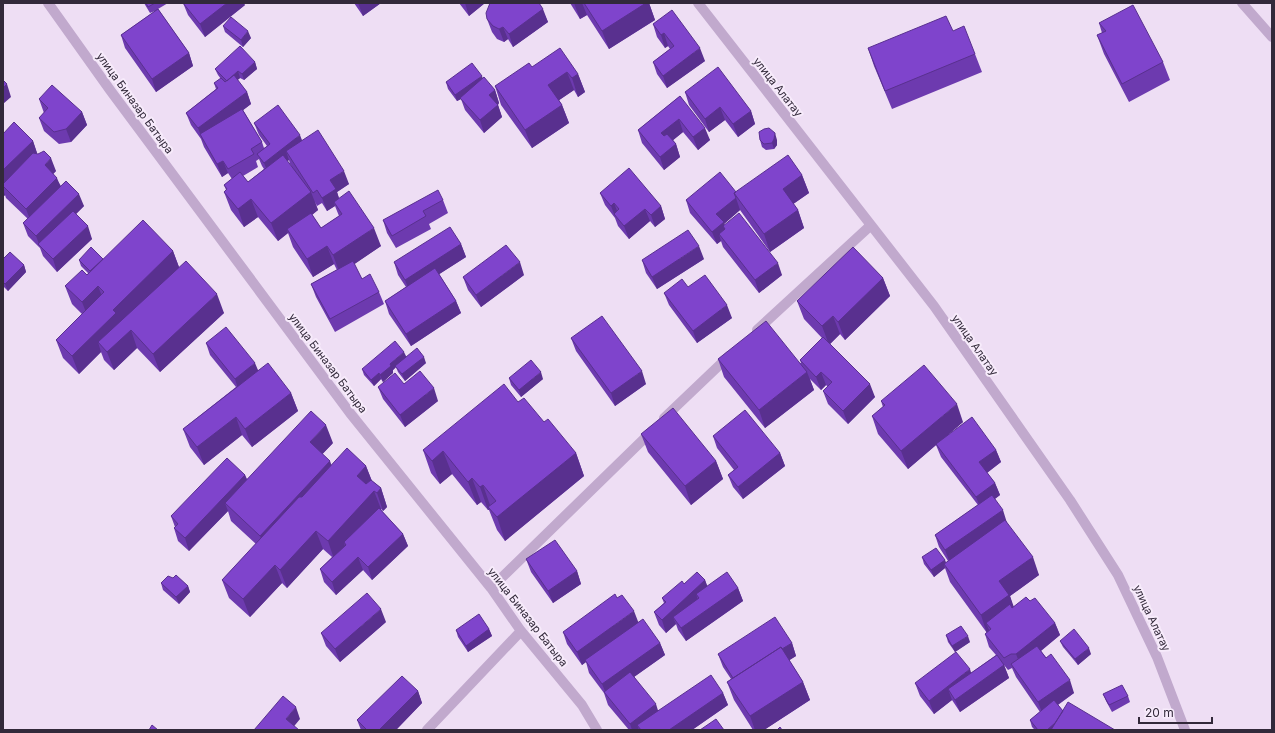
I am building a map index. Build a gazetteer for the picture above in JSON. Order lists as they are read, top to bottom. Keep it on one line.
{"streets":{"street":["улица Алатау","улица Биназар Батыра"]},"scale_bar":"20 m"}
